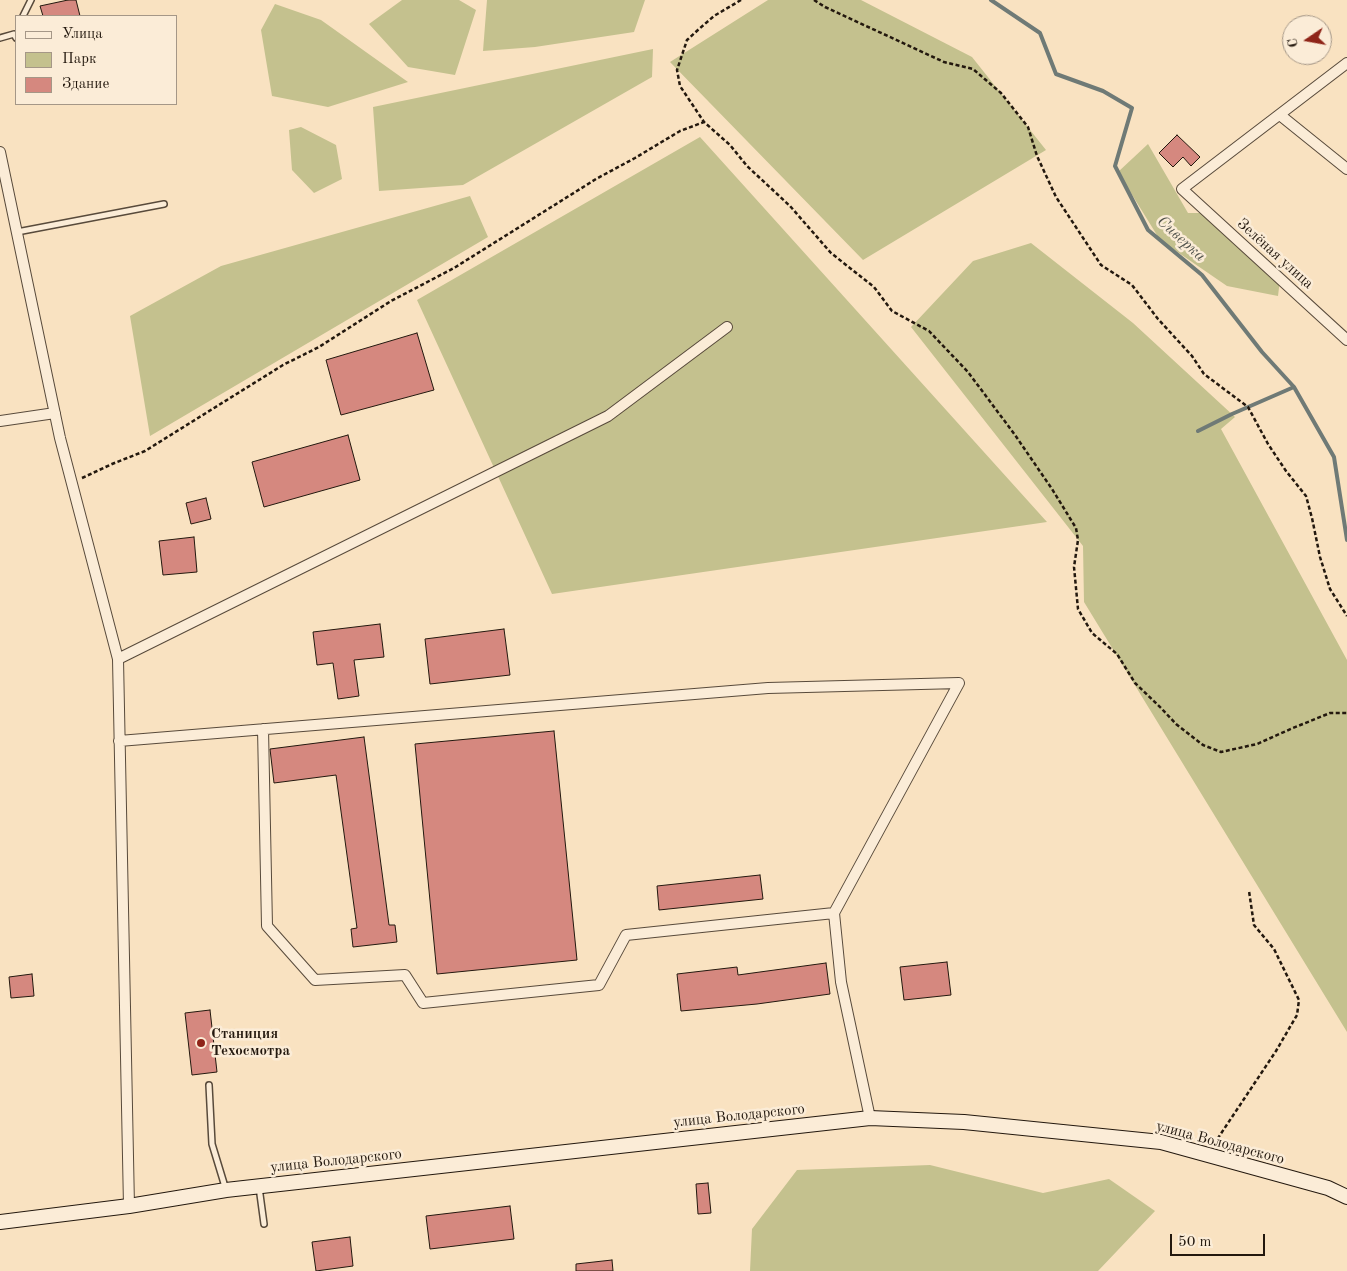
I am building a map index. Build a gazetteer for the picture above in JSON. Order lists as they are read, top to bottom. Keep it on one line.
{"streets":{"main road":["улица Володарского"],"street":["Зелёная улица"]},"water":["Сиверка"],"places":["Станиция Техосмотра"],"legend":["Улица","Парк","Здание"],"scale_bar":"50 m","north":"left"}
